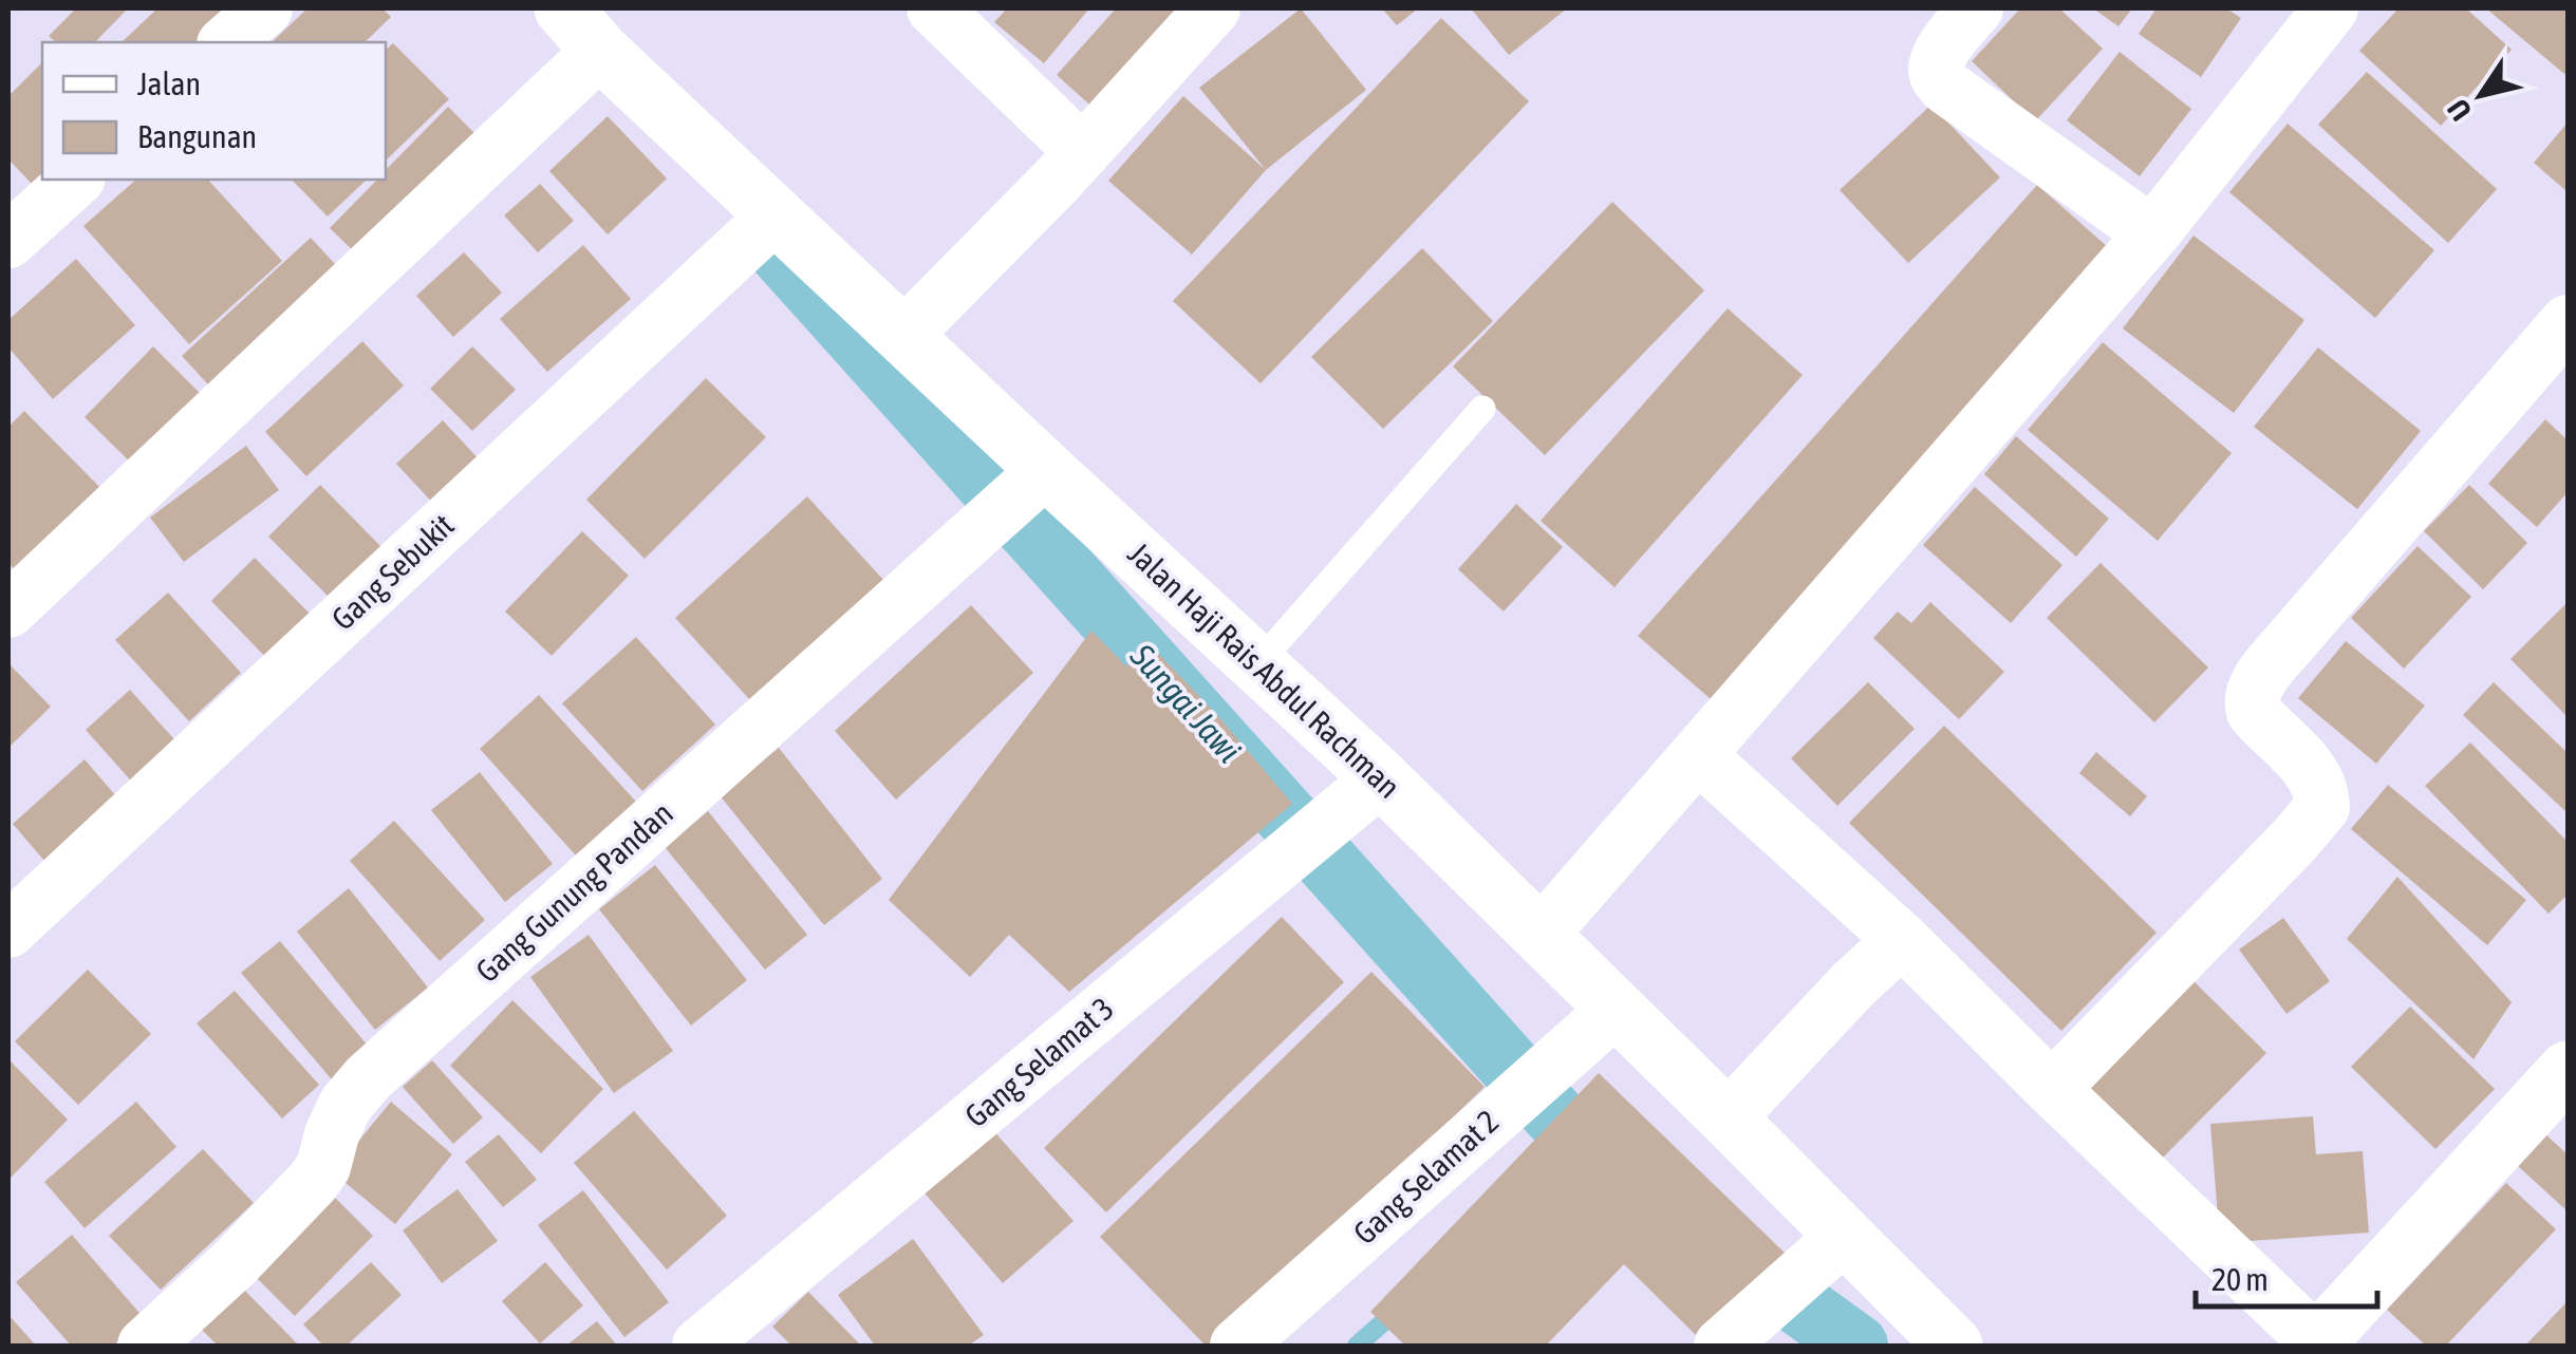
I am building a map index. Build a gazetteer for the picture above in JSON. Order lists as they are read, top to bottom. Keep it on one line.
{"streets":{"street":["Gang Sebukit","Jalan Haji Rais Abdul Rachman","Gang Gunung Pandan","Gang Selamat 3","Gang Selamat 2"]},"crossings":[["Gang Sebukit","Jalan Haji Rais Abdul Rachman"],["Jalan Haji Rais Abdul Rachman","Gang Gunung Pandan"],["Jalan Haji Rais Abdul Rachman","Gang Selamat 3"],["Jalan Haji Rais Abdul Rachman","Gang Selamat 2"]],"water":["Sungai Jawi"],"legend":["Jalan","Bangunan"],"scale_bar":"20 m","north":"bottom left"}
